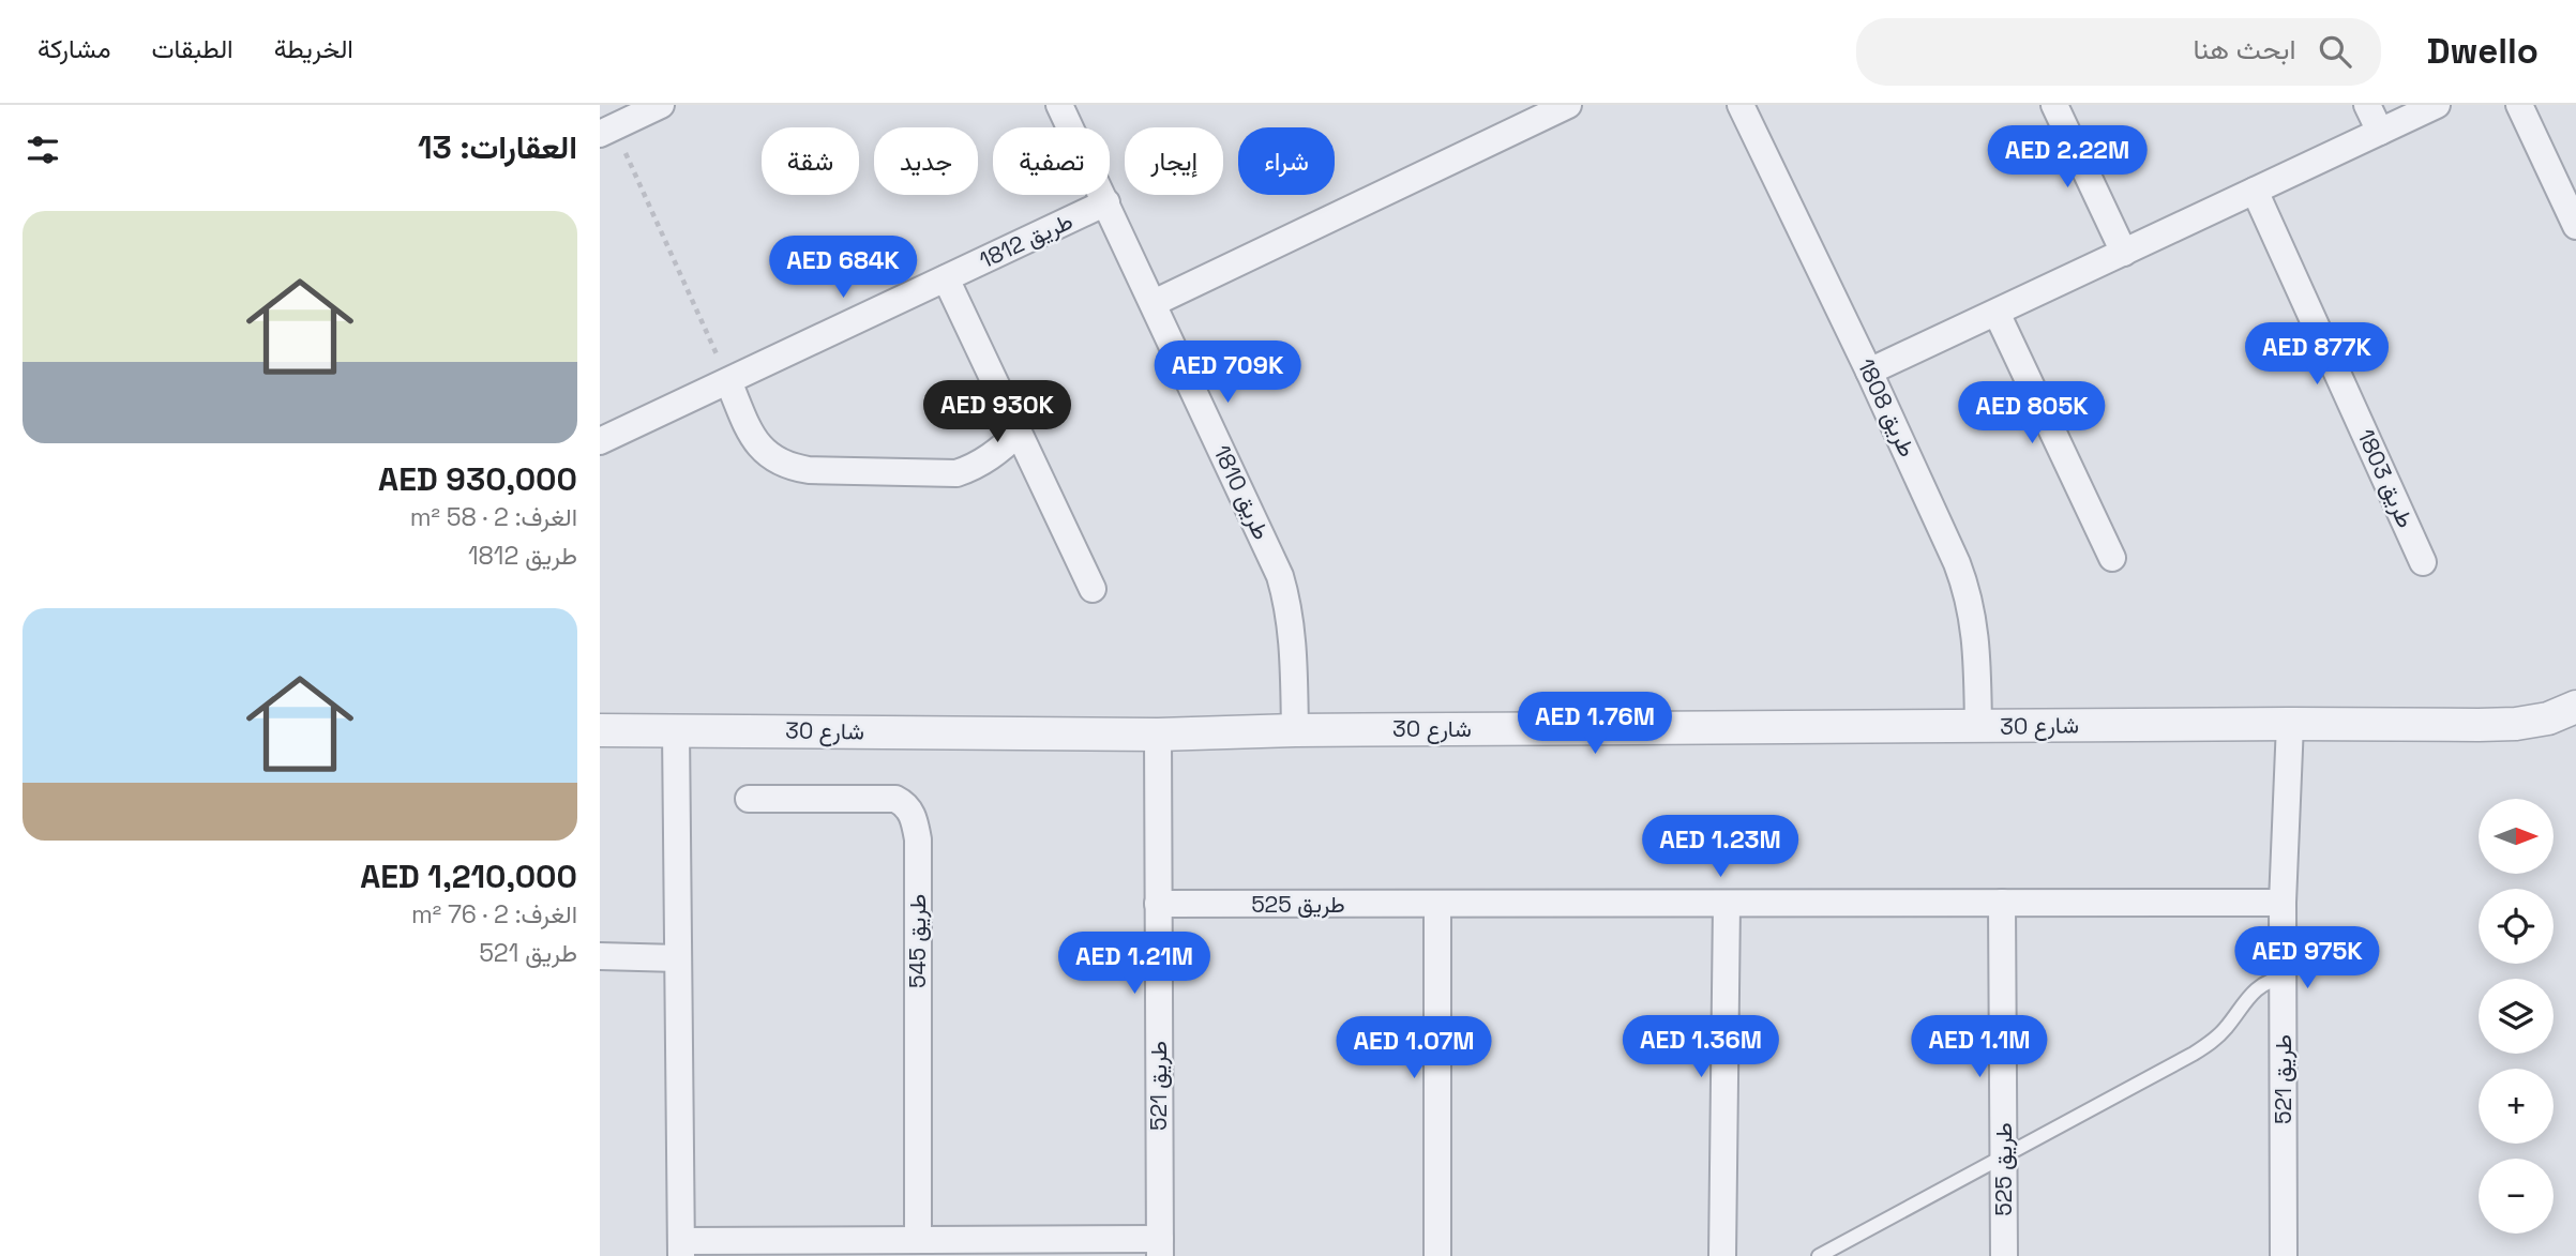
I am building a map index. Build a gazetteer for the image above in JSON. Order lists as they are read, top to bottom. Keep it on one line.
{"streets":{"street":["طريق 1812","طريق 1808","طريق 1803","طريق 1810","شارع 30","طريق 525","طريق 545","طريق 521"]},"crossings":[["طريق 1812","طريق 1810"],["طريق 1808","شارع 30"],["طريق 1810","شارع 30"],["شارع 30","طريق 521"],["طريق 525","طريق 521"]],"north":"right","page":{"header":"Dwello","search":"ابحث هنا","nav":["الخريطة","الطبقات","مشاركة"],"heading":"العقارات: 13","price":["AED 2.22M","AED 684K","AED 877K","AED 709K","AED 930K","AED 805K","AED 1.76M","AED 1.23M","AED 975K","AED 1.21M","AED 1.36M","AED 1.1M","AED 1.07M"],"chip":["شراء","إيجار","تصفية","جديد","شقة"],"list":[{"name":"AED 930,000","note":"الغرف: 2 · 58 m² · طريق 1812"},{"name":"AED 1,210,000","note":"الغرف: 2 · 76 m² · طريق 521"}],"map_buttons":["+","−"]}}
